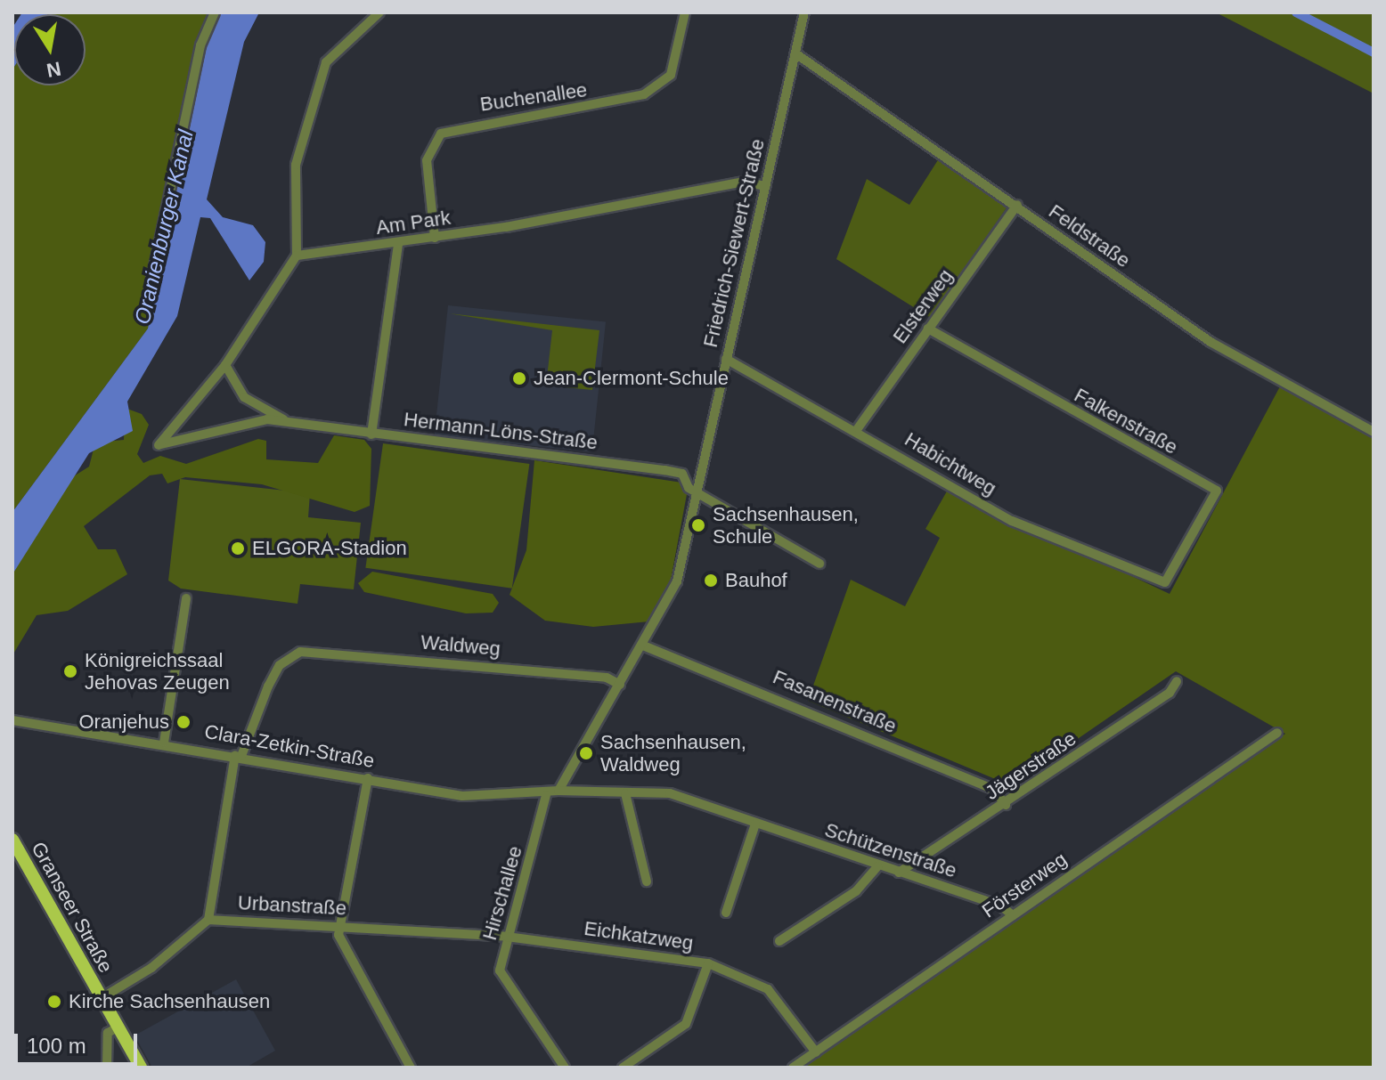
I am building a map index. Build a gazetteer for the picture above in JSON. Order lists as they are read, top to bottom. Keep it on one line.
{"streets":{"main road":["Granseer Straße"],"street":["Buchenallee","Am Park","Feldstraße","Friedrich-Siewert-Straße","Elsterweg","Falkenstraße","Hermann-Löns-Straße","Habichtweg","Waldweg","Fasanenstraße","Clara-Zetkin-Straße","Jägerstraße","Schützenstraße","Försterweg","Hirschallee","Urbanstraße","Eichkatzweg"]},"crossings":[["Buchenallee","Am Park"],["Am Park","Friedrich-Siewert-Straße"],["Feldstraße","Friedrich-Siewert-Straße"],["Feldstraße","Elsterweg"],["Friedrich-Siewert-Straße","Hermann-Löns-Straße"],["Friedrich-Siewert-Straße","Habichtweg"],["Friedrich-Siewert-Straße","Waldweg"],["Friedrich-Siewert-Straße","Fasanenstraße"],["Friedrich-Siewert-Straße","Clara-Zetkin-Straße"],["Friedrich-Siewert-Straße","Schützenstraße"],["Elsterweg","Falkenstraße"],["Elsterweg","Habichtweg"],["Falkenstraße","Habichtweg"],["Waldweg","Clara-Zetkin-Straße"],["Fasanenstraße","Jägerstraße"],["Clara-Zetkin-Straße","Schützenstraße"],["Clara-Zetkin-Straße","Hirschallee"],["Jägerstraße","Schützenstraße"],["Schützenstraße","Försterweg"],["Försterweg","Eichkatzweg"],["Hirschallee","Urbanstraße"],["Hirschallee","Eichkatzweg"],["Urbanstraße","Granseer Straße"],["Urbanstraße","Eichkatzweg"]],"water":["Oranienburger Kanal"],"places":["Jean-Clermont-Schule","Sachsenhausen, Schule","ELGORA-Stadion","Bauhof","Königreichssaal Jehovas Zeugen","Oranjehus","Sachsenhausen, Waldweg","Kirche Sachsenhausen"],"scale_bar":"100 m","north":"bottom"}
